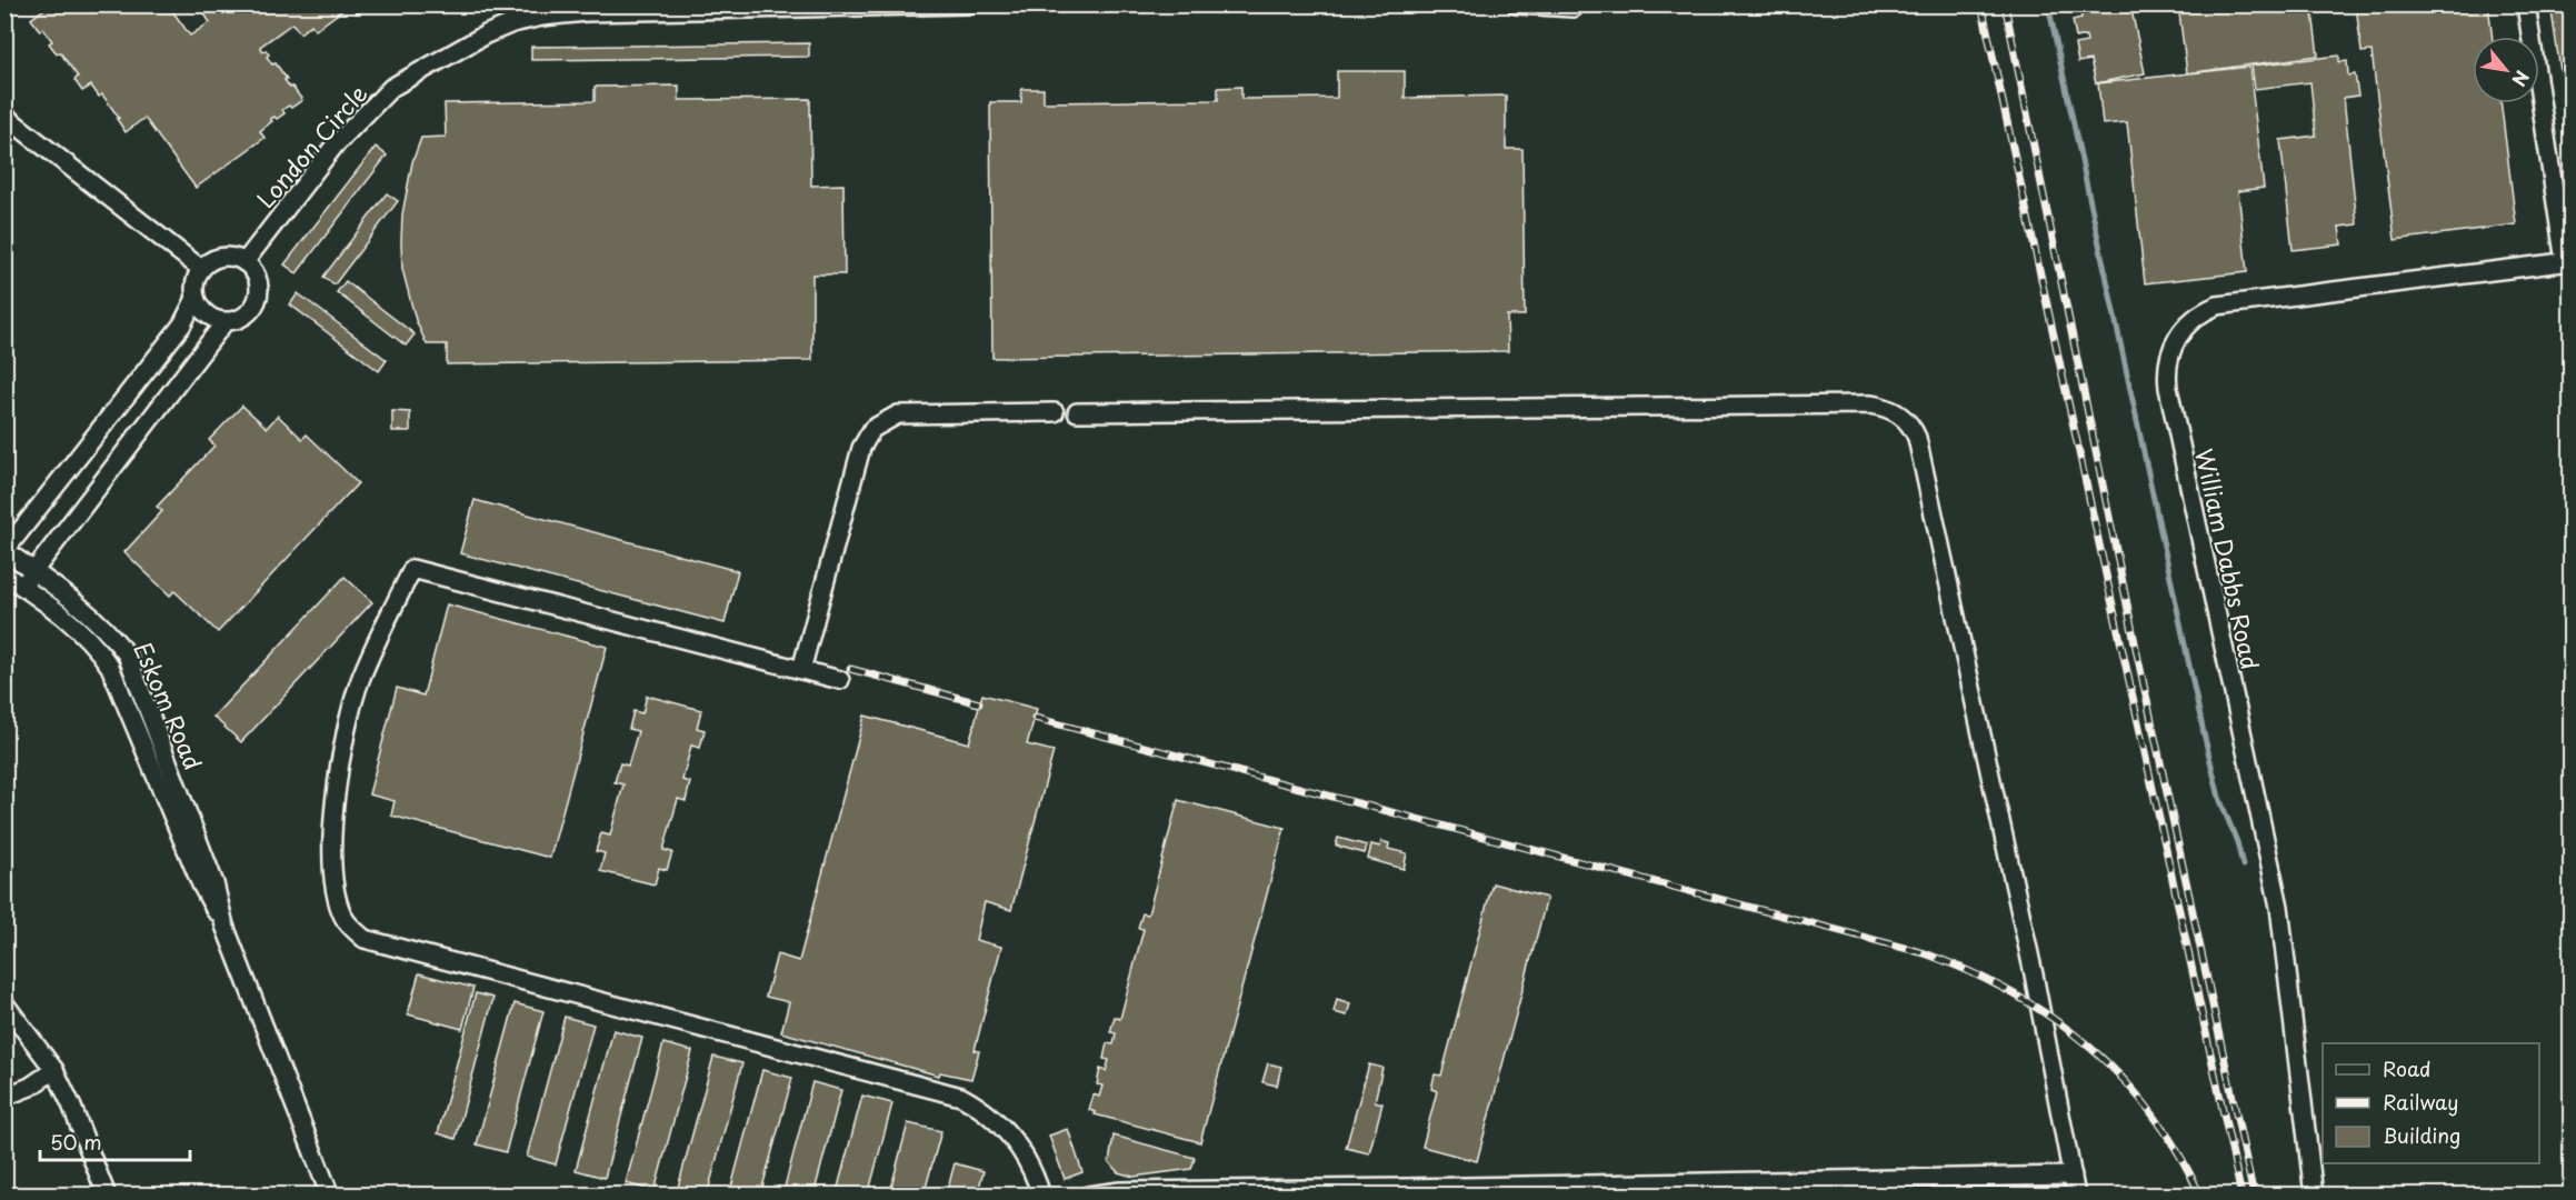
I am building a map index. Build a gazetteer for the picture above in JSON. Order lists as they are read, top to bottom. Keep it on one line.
{"streets":{"street":["London Circle","William Dabbs Road","Eskom Road"]},"legend":["Road","Railway","Building"],"scale_bar":"50 m","north":"bottom right"}
